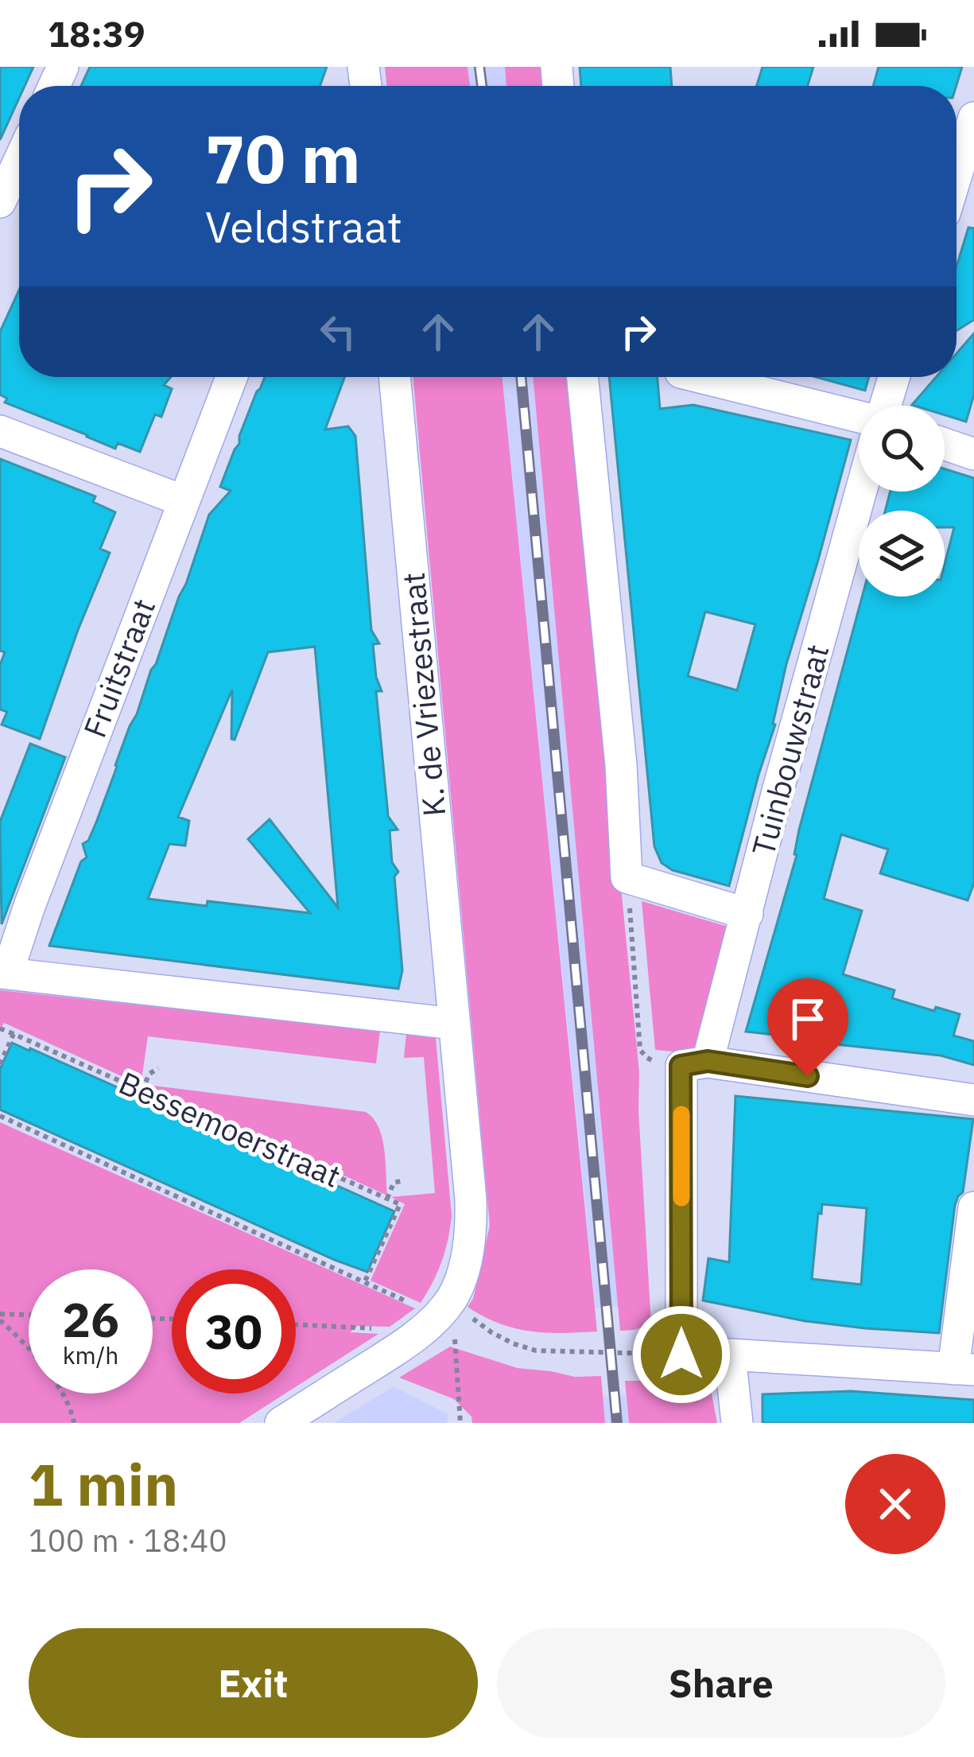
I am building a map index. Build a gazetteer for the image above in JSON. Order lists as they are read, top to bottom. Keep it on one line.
{"streets":{"street":["Fruitstraat","K. de Vriezestraat","Tuinbouwstraat"],"path":["Bessemoerstraat"]},"page":{"status":"18:39","turn":["70 m","Veldstraat"],"speed":"26 km/h","limit":"30","heading":["1 min","100 m · 18:40"],"buttons":["Exit","Share"]}}
